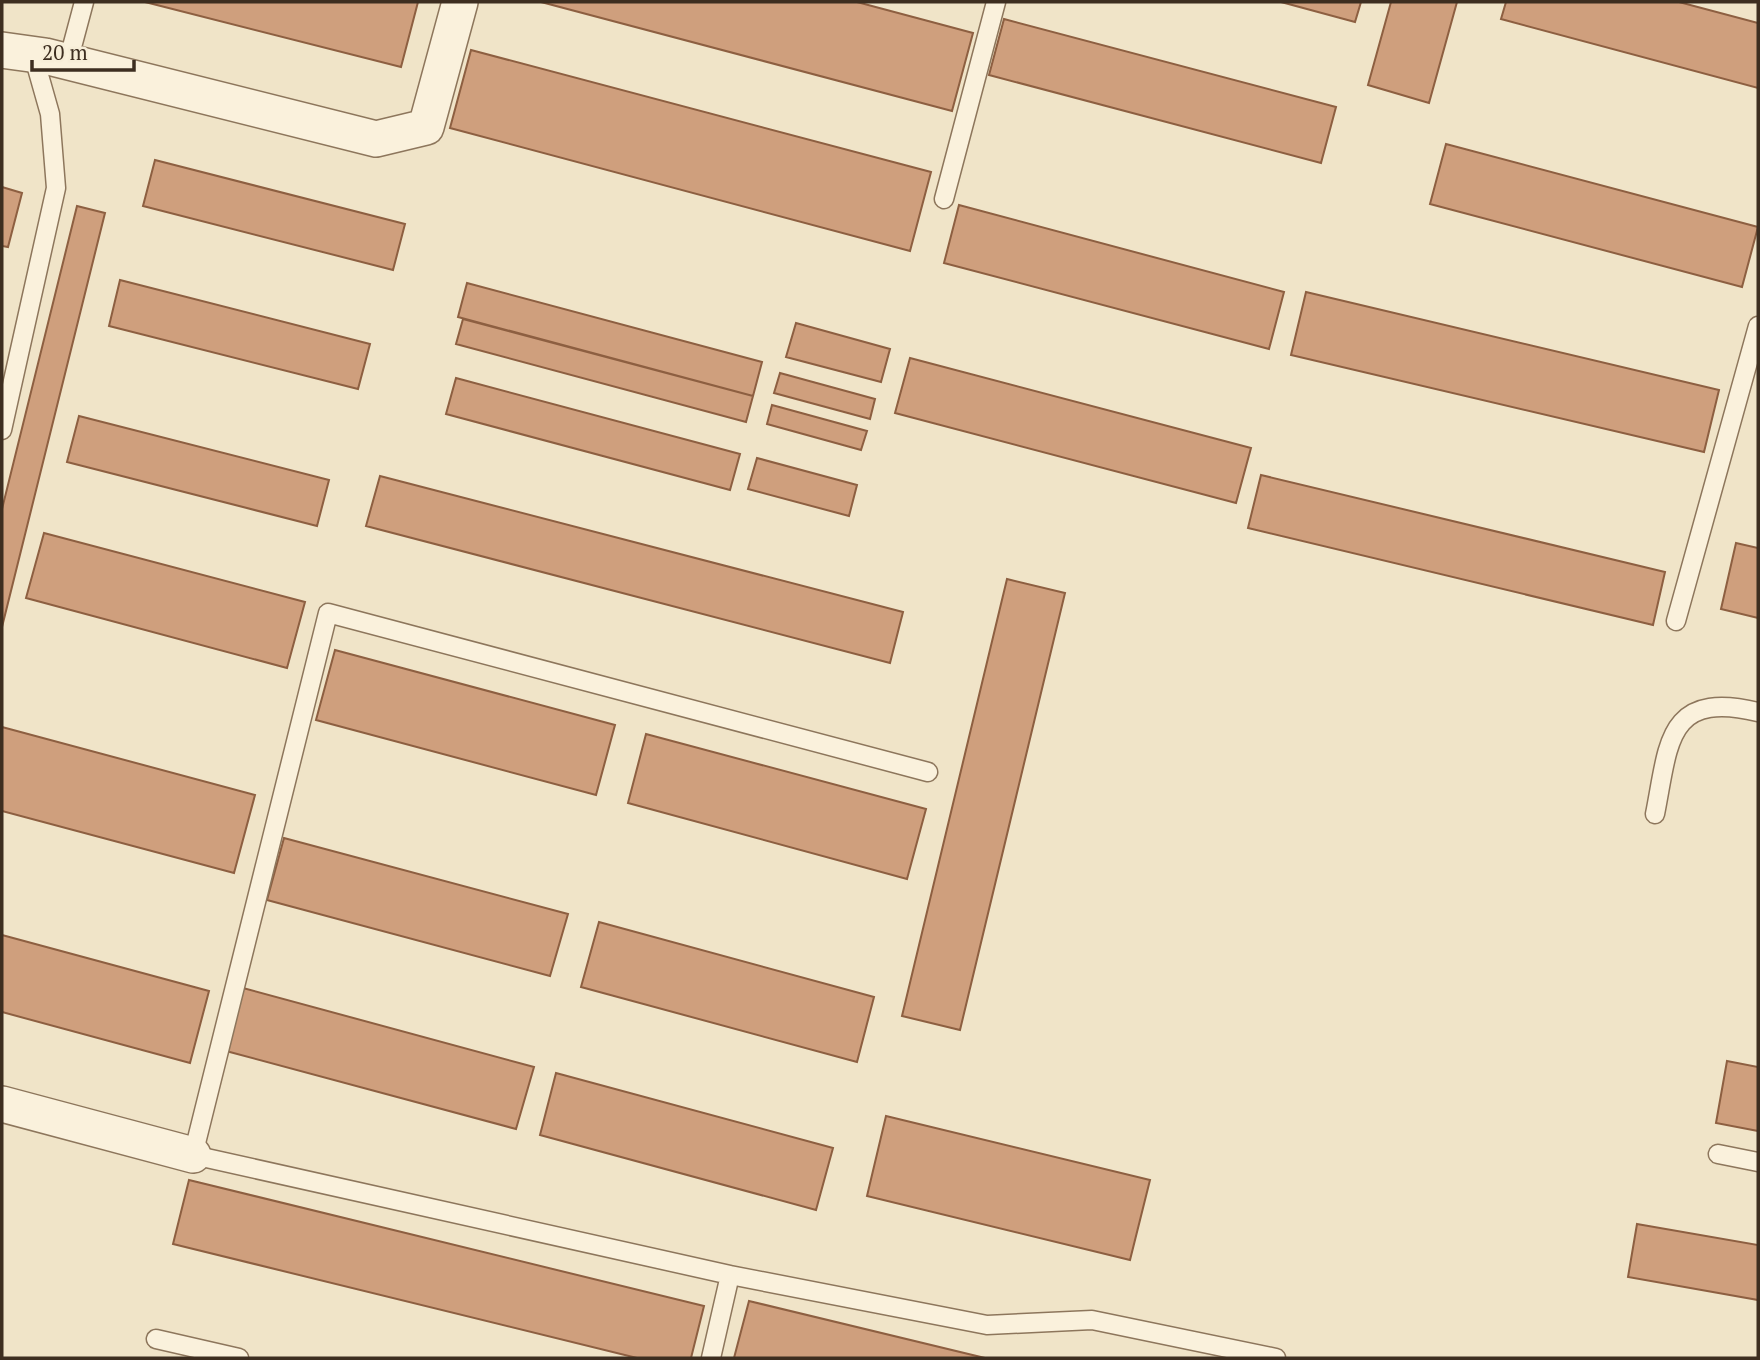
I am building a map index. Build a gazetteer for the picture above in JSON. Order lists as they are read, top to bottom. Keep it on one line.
{"scale_bar":"20 m"}
